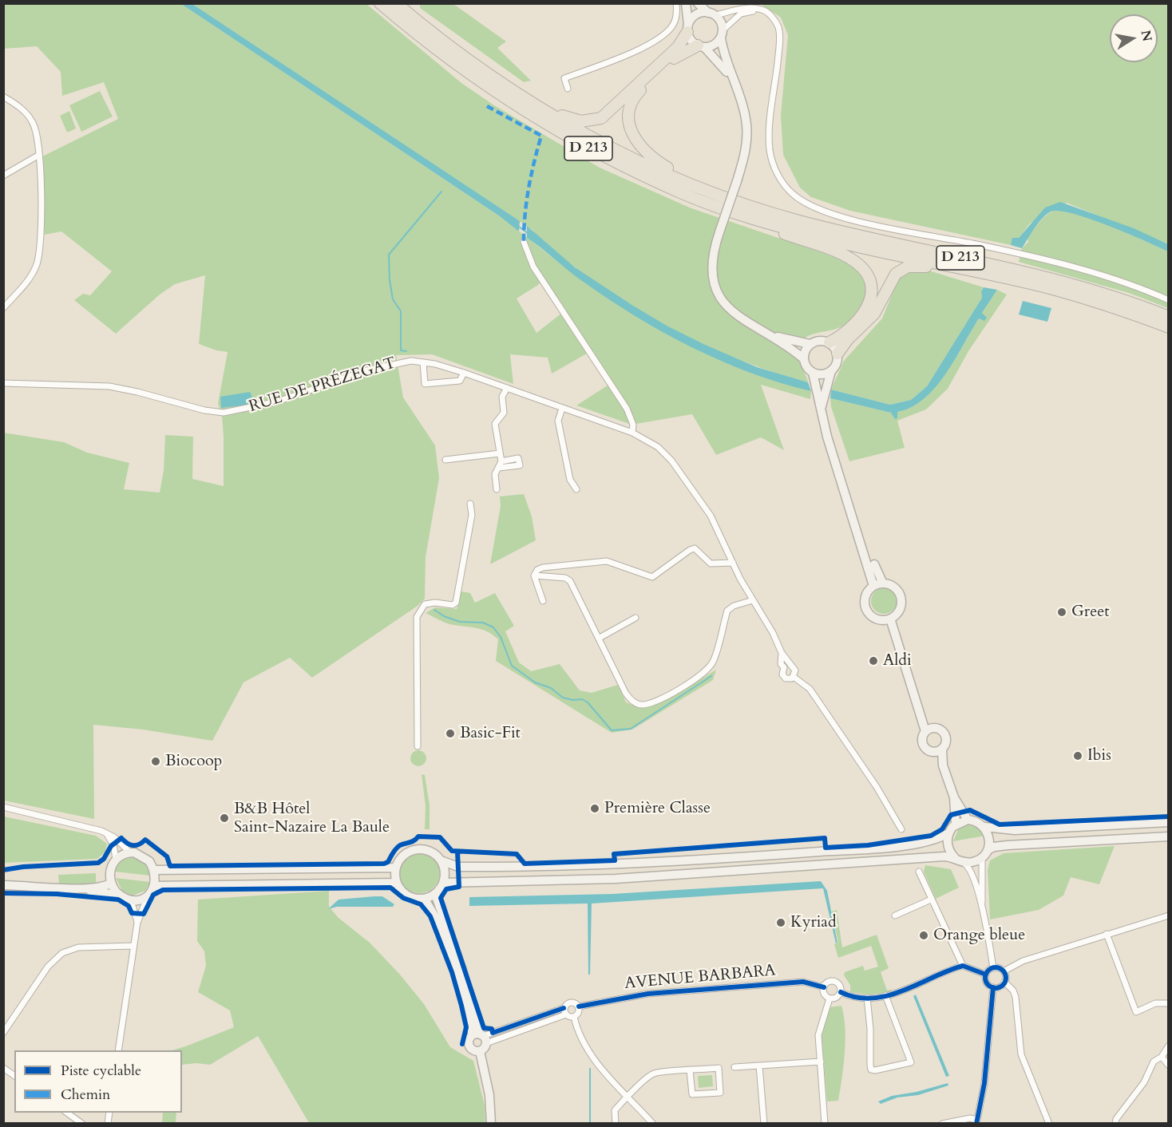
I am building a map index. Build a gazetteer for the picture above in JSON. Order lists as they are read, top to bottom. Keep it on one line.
{"streets":{"highway":["D 213"],"street":["RUE DE PRÉZEGAT","AVENUE BARBARA"]},"places":["Greet","Aldi","Basic-Fit","Ibis","Biocoop","Première Classe","B&B Hôtel Saint-Nazaire La Baule","Kyriad","Orange bleue"],"legend":["Piste cyclable","Chemin"],"north":"right"}
